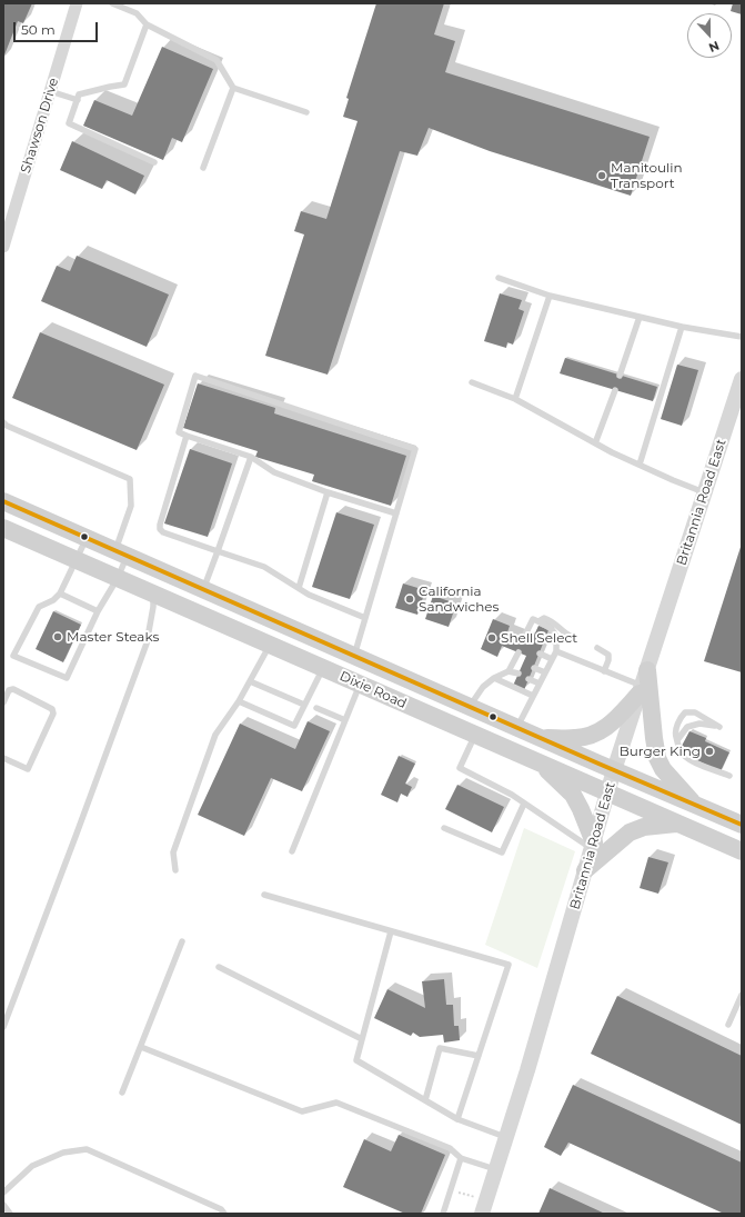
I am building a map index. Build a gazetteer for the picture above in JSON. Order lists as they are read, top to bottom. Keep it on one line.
{"streets":{"main road":["Dixie Road"],"street":["Shawson Drive","Britannia Road East"]},"crossings":[["Britannia Road East","Dixie Road"]],"places":["Manitoulin Transport","California Sandwiches","Master Steaks","Shell Select","Burger King"],"scale_bar":"50 m","north":"bottom"}
